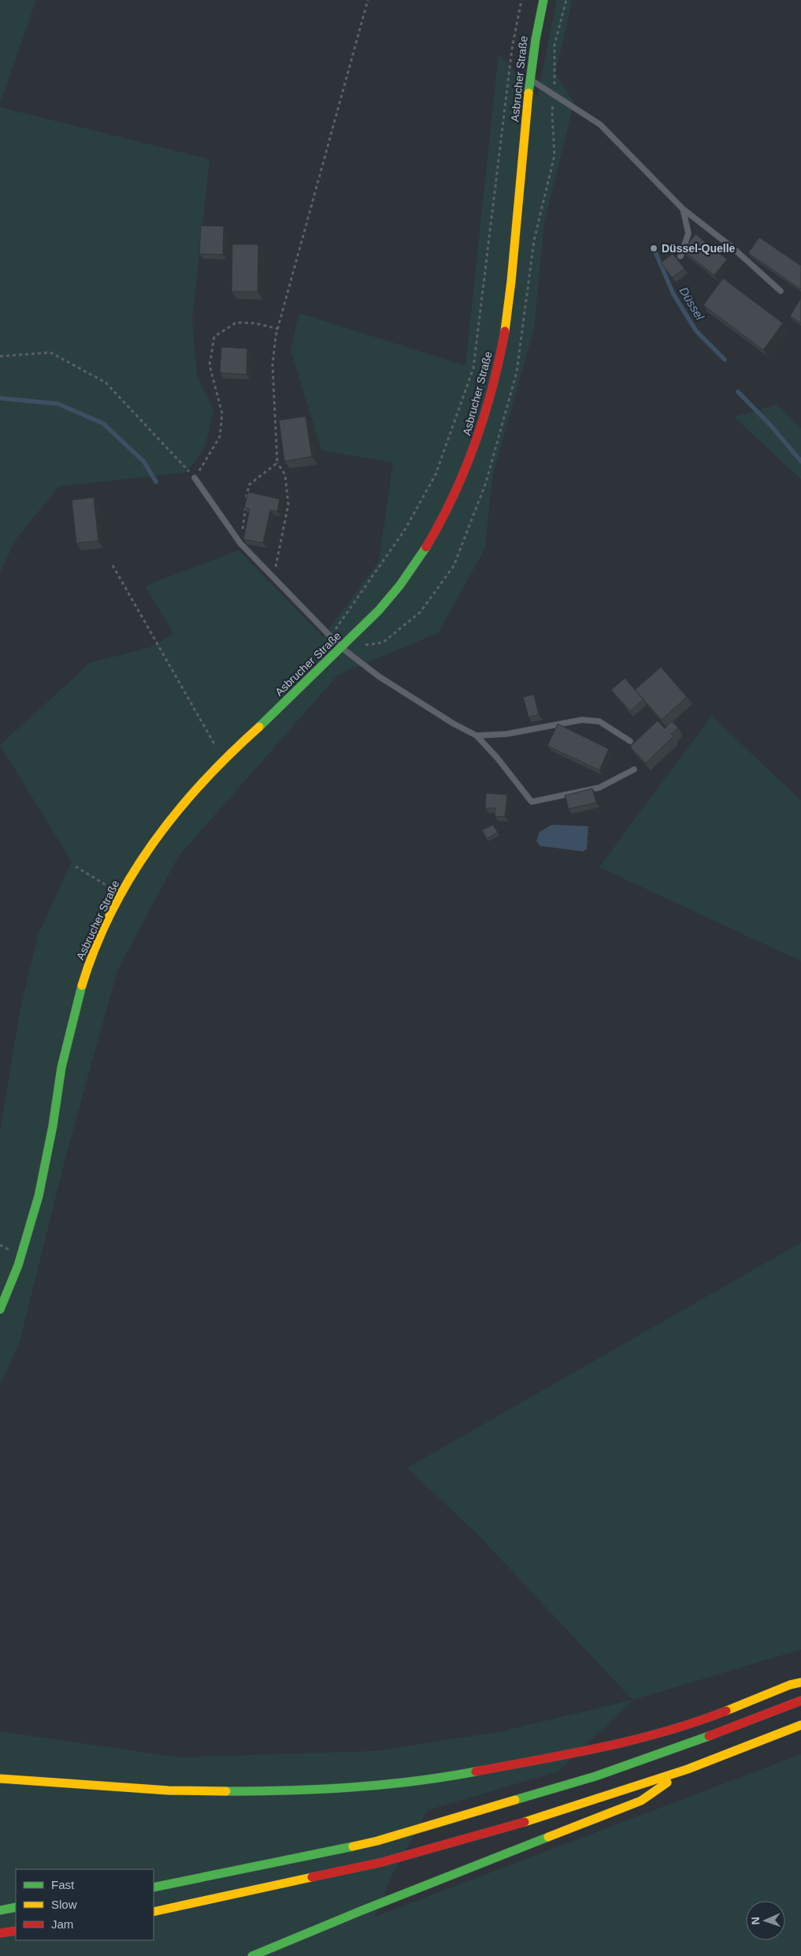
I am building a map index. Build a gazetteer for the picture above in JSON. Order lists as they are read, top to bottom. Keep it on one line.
{"streets":{"main road":["Asbrucher Straße"]},"water":["Düssel"],"places":["Düssel-Quelle"],"legend":["Fast","Slow","Jam"],"north":"left"}
